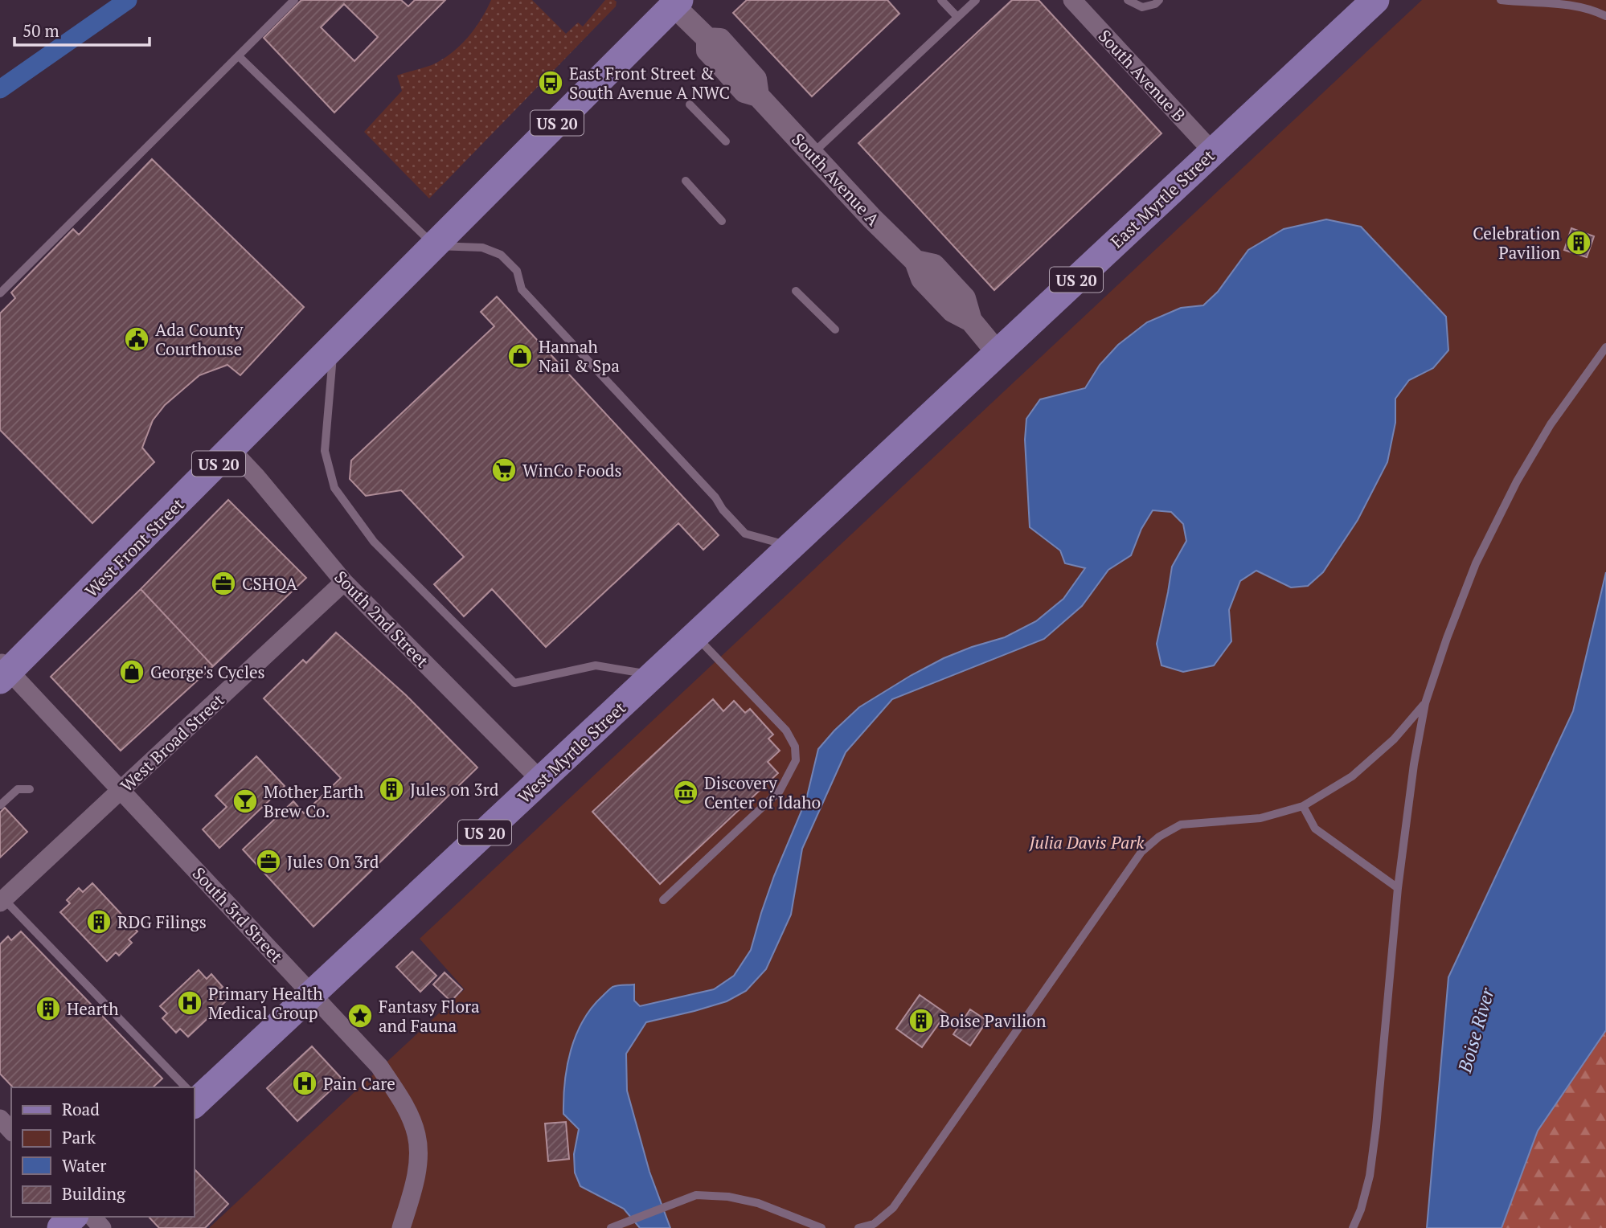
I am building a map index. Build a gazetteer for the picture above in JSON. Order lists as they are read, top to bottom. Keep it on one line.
{"streets":{"main road":["US 20","East Myrtle Street","West Front Street","West Myrtle Street"],"street":["South Avenue B","South Avenue A","South 2nd Street","West Broad Street","South 3rd Street"]},"crossings":[["South Avenue B","East Myrtle Street"],["US 20","South Avenue A"],["US 20","West Front Street"],["South Avenue A","East Myrtle Street"],["East Myrtle Street","West Myrtle Street"],["West Front Street","South 2nd Street"],["West Front Street","South 3rd Street"],["South 2nd Street","West Broad Street"],["South 2nd Street","West Myrtle Street"],["West Broad Street","South 3rd Street"],["West Myrtle Street","South 3rd Street"]],"water":["Boise River"],"parks":["Julia Davis Park"],"places":{"bus stop":["East Front Street & South Avenue A NWC"],"building":["Celebration Pavilion","Jules on 3rd","RDG Filings","Hearth","Boise Pavilion"],"public building":["Ada County Courthouse"],"shop":["Hannah Nail & Spa","George's Cycles"],"supermarket":["WinCo Foods"],"office":["CSHQA","Jules On 3rd"],"museum":["Discovery Center of Idaho"],"bar":["Mother Earth Brew Co."],"hospital":["Primary Health Medical Group","Pain Care"],"place":["Fantasy Flora and Fauna"]},"legend":["Road","Park","Water","Building"],"scale_bar":"50 m"}
